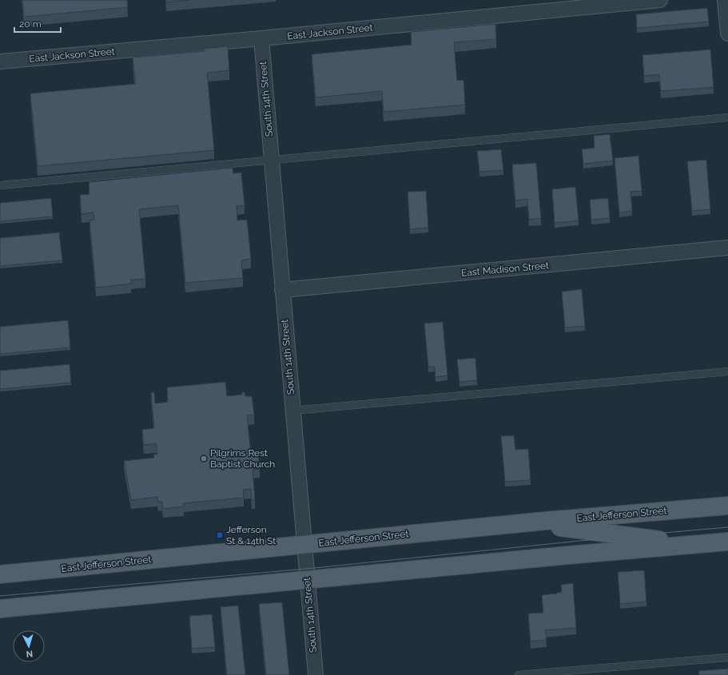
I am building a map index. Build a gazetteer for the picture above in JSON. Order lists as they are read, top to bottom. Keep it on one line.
{"streets":{"main road":["East Jefferson Street"],"street":["East Jackson Street","South 14th Street","East Madison Street"]},"crossings":[["East Jackson Street","South 14th Street"],["South 14th Street","East Madison Street"],["South 14th Street","East Jefferson Street"]],"places":{"other":["Pilgrims Rest Baptist Church"],"transit":["Jefferson St & 14th St"]},"scale_bar":"20 m","north":"bottom"}
